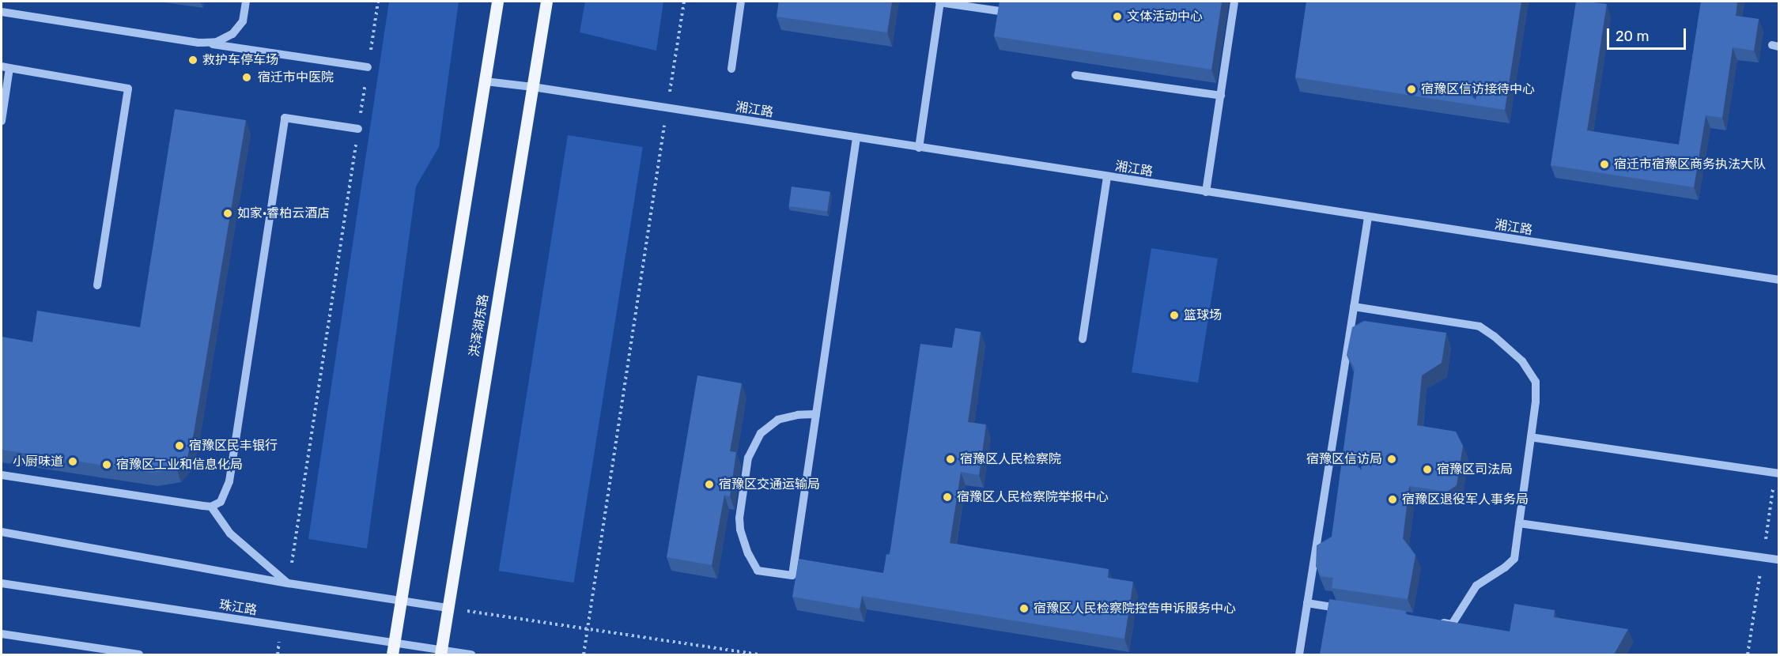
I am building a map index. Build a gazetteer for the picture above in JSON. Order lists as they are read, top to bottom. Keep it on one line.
{"streets":{"main road":["洪泽湖东路"],"street":["湘江路","珠江路"]},"crossings":[["湘江路","洪泽湖东路"],["洪泽湖东路","珠江路"]],"places":["文体活动中心","救护车停车场","宿迁市中医院","宿豫区信访接待中心","宿迁市宿豫区商务执法大队","如家·睿柏云酒店","篮球场","宿豫区民丰银行","宿豫区人民检察院","宿豫区信访局","小厨味道","宿豫区工业和信息化局","宿豫区司法局","宿豫区交通运输局","宿豫区人民检察院举报中心","宿豫区退役军人事务局","宿豫区人民检察院控告申诉服务中心"],"scale_bar":"20 m"}
